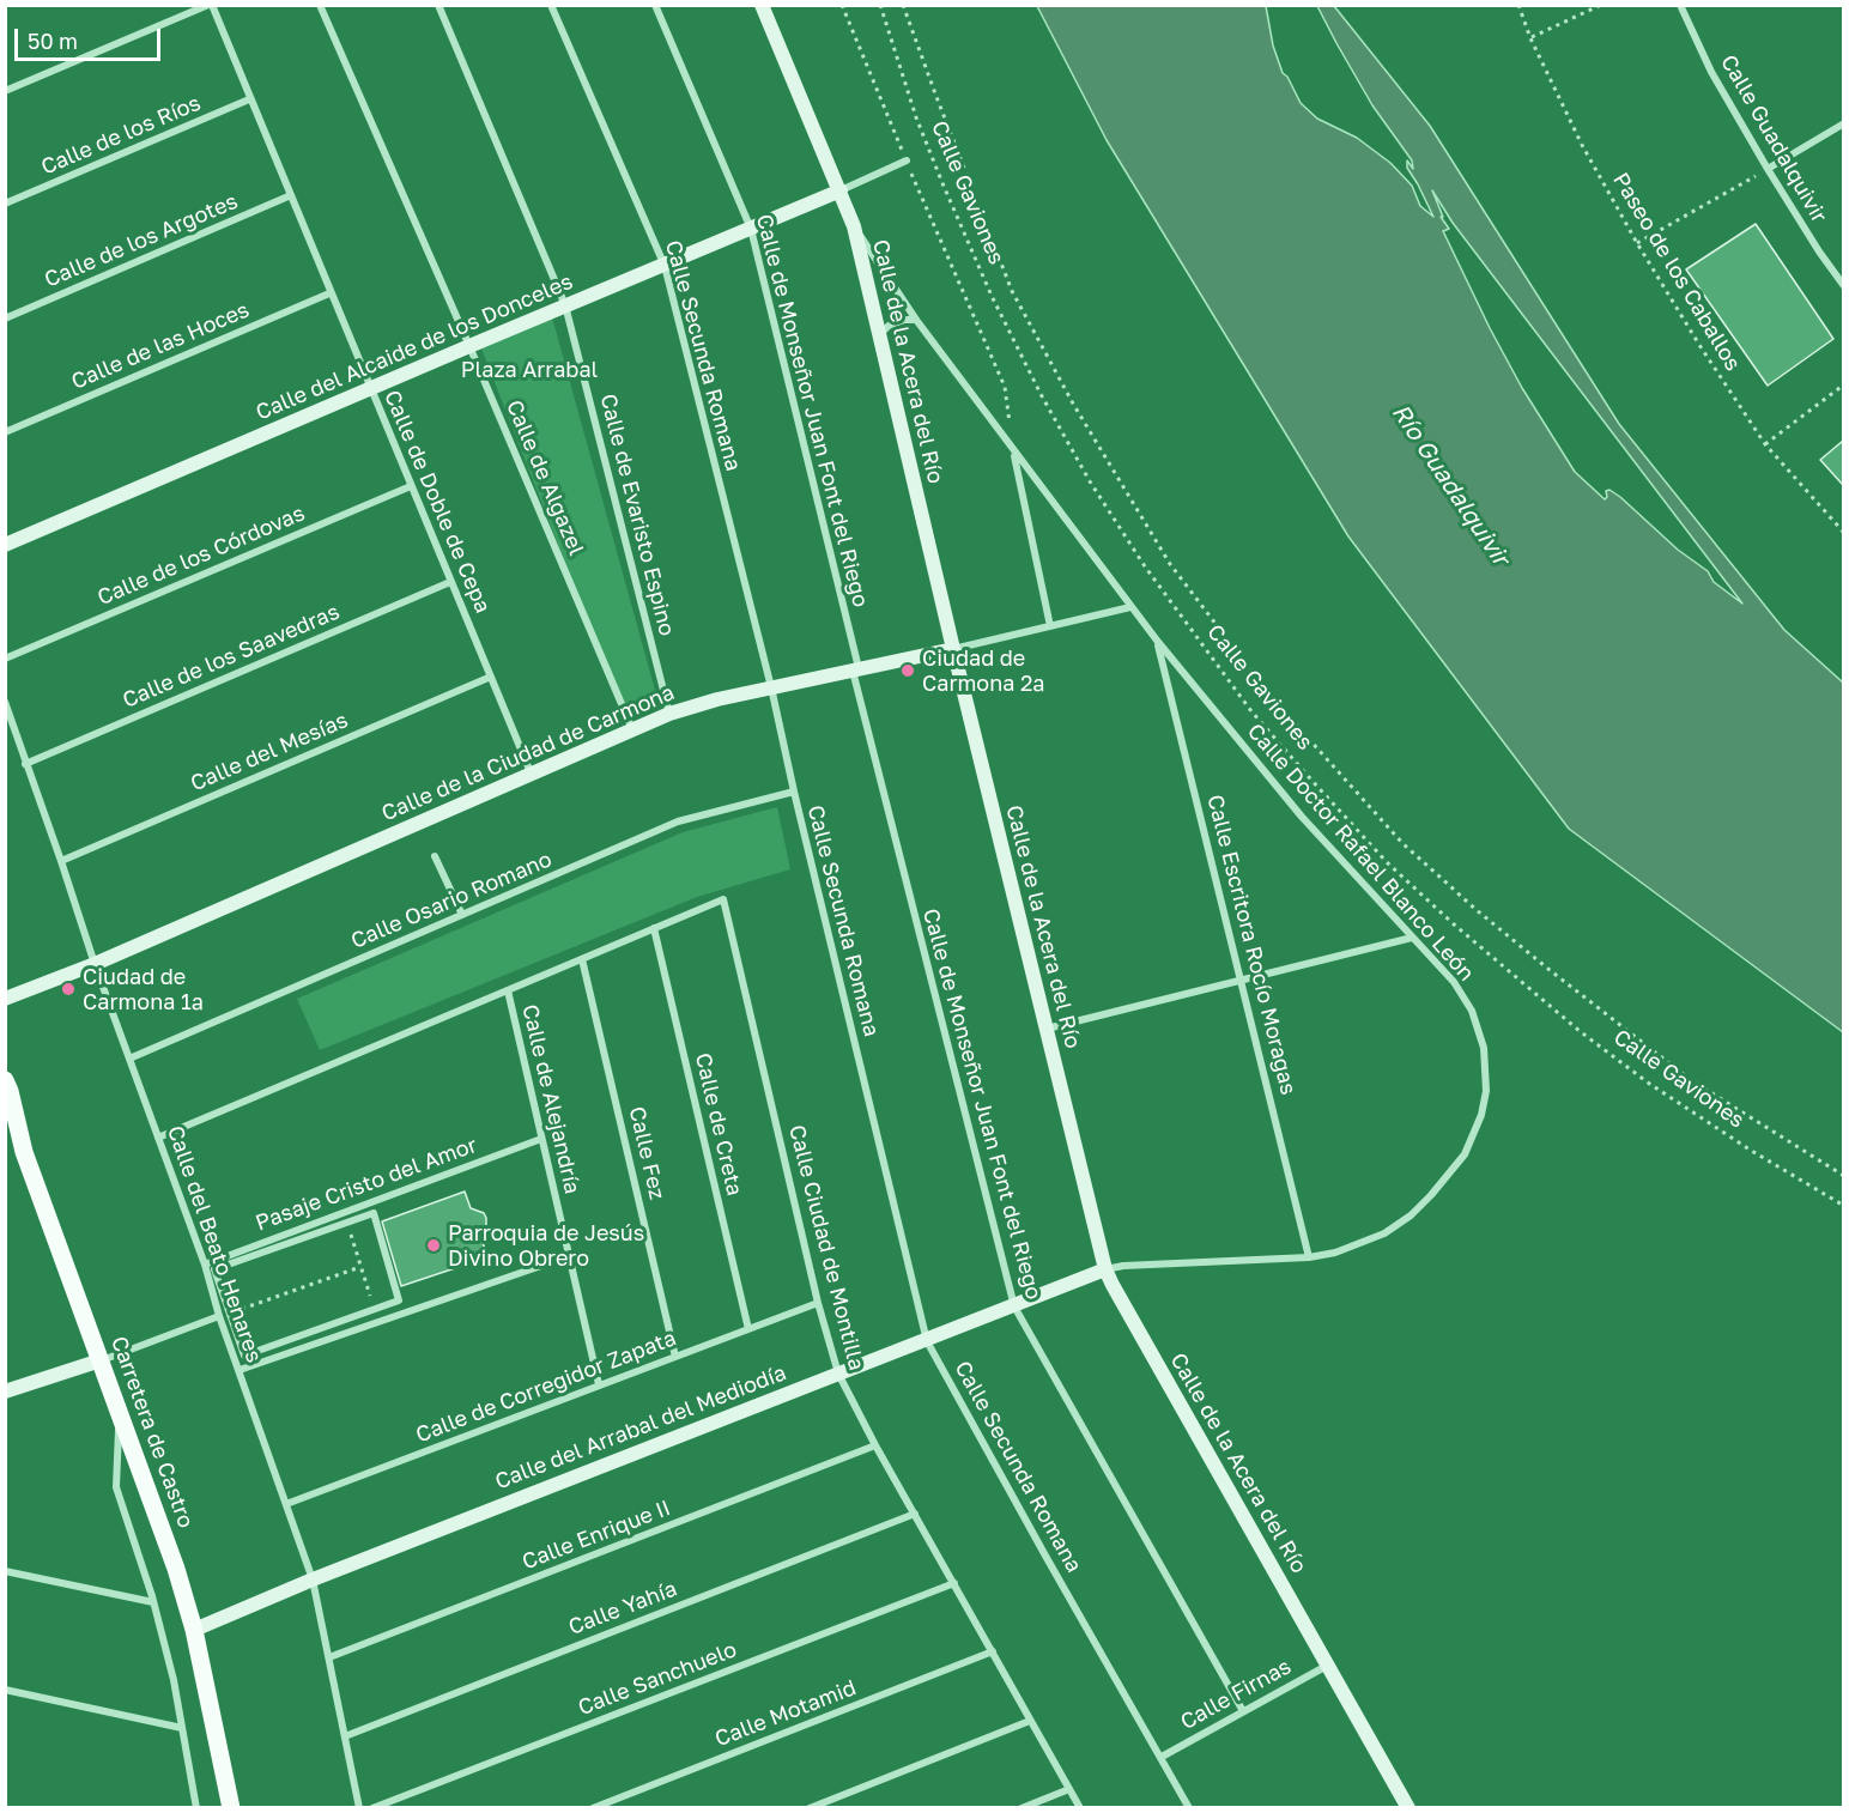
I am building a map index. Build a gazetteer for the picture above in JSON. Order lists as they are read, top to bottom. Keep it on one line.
{"streets":{"main road":["Carretera de Castro"],"street":["Calle de los Ríos","Calle Guadalquivir","Calle Gaviones","Calle de los Argotes","Calle de las Hoces","Calle del Alcaide de los Donceles","Calle Secunda Romana","Calle de la Acera del Río","Calle de Monseñor Juan Font del Riego","Calle de Algazel","Calle de Doble de Cepa","Calle de Evaristo Espino","Calle de los Córdovas","Calle de los Saavedras","Calle del Mesías","Calle de la Ciudad de Carmona","Calle Doctor Rafael Blanco León","Calle Osario Romano","Calle Escritora Rocío Moragas","Calle de Alejandría","Calle de Creta","Calle Fez","Pasaje Cristo del Amor","Calle del Beato Henares","Calle Ciudad de Montilla","Calle de Corregidor Zapata","Calle del Arrabal del Mediodía","Calle Enrique II","Calle Yahía","Calle Sanchuelo","Calle Firnas","Calle Motamid"],"path":["Paseo de los Caballos"]},"crossings":[["Calle de los Ríos","Calle de Doble de Cepa"],["Calle Gaviones","Calle del Alcaide de los Donceles"],["Calle Gaviones","Calle de la Acera del Río"],["Calle de los Argotes","Calle de Doble de Cepa"],["Calle de las Hoces","Calle de Doble de Cepa"],["Calle del Alcaide de los Donceles","Calle Secunda Romana"],["Calle del Alcaide de los Donceles","Calle de la Acera del Río"],["Calle del Alcaide de los Donceles","Calle de Monseñor Juan Font del Riego"],["Calle del Alcaide de los Donceles","Calle de Algazel"],["Calle del Alcaide de los Donceles","Calle de Doble de Cepa"],["Calle del Alcaide de los Donceles","Calle de Evaristo Espino"],["Calle Secunda Romana","Calle de la Ciudad de Carmona"],["Calle Secunda Romana","Calle Osario Romano"],["Calle Secunda Romana","Calle del Arrabal del Mediodía"],["Calle Secunda Romana","Calle Firnas"],["Calle de la Acera del Río","Calle de la Ciudad de Carmona"],["Calle de la Acera del Río","Calle Doctor Rafael Blanco León"],["Calle de la Acera del Río","Calle del Arrabal del Mediodía"],["Calle de la Acera del Río","Calle Firnas"],["Calle de Monseñor Juan Font del Riego","Calle de la Ciudad de Carmona"],["Calle de Monseñor Juan Font del Riego","Calle del Arrabal del Mediodía"],["Calle de Monseñor Juan Font del Riego","Calle Firnas"],["Calle de Algazel","Calle de la Ciudad de Carmona"],["Calle de Doble de Cepa","Calle de los Córdovas"],["Calle de Doble de Cepa","Calle de los Saavedras"],["Calle de Doble de Cepa","Calle del Mesías"],["Calle de Doble de Cepa","Calle de la Ciudad de Carmona"],["Calle de Evaristo Espino","Calle de la Ciudad de Carmona"],["Calle de los Saavedras","Calle del Beato Henares"],["Calle del Mesías","Calle del Beato Henares"],["Calle de la Ciudad de Carmona","Calle Doctor Rafael Blanco León"],["Calle de la Ciudad de Carmona","Calle del Beato Henares"],["Calle Doctor Rafael Blanco León","Calle Escritora Rocío Moragas"],["Calle Doctor Rafael Blanco León","Calle del Arrabal del Mediodía"],["Calle Osario Romano","Calle del Beato Henares"],["Calle de Alejandría","Pasaje Cristo del Amor"],["Calle de Alejandría","Calle de Corregidor Zapata"],["Calle de Creta","Calle Ciudad de Montilla"],["Calle de Creta","Calle de Corregidor Zapata"],["Calle Fez","Calle de Corregidor Zapata"],["Pasaje Cristo del Amor","Calle del Beato Henares"],["Calle del Beato Henares","Calle de Corregidor Zapata"],["Calle del Beato Henares","Calle del Arrabal del Mediodía"],["Calle del Beato Henares","Calle Enrique II"],["Calle del Beato Henares","Calle Yahía"],["Calle Ciudad de Montilla","Calle de Corregidor Zapata"],["Calle Ciudad de Montilla","Calle del Arrabal del Mediodía"],["Calle Ciudad de Montilla","Calle Enrique II"],["Calle Ciudad de Montilla","Calle Yahía"],["Calle Ciudad de Montilla","Calle Sanchuelo"],["Calle Ciudad de Montilla","Calle Motamid"],["Calle del Arrabal del Mediodía","Carretera de Castro"]],"water":["Río Guadalquivir"],"parks":["Plaza Arrabal"],"places":["Ciudad de Carmona 2ª","Ciudad de Carmona 1ª","Parroquia de Jesús Divino Obrero"],"scale_bar":"50 m"}
